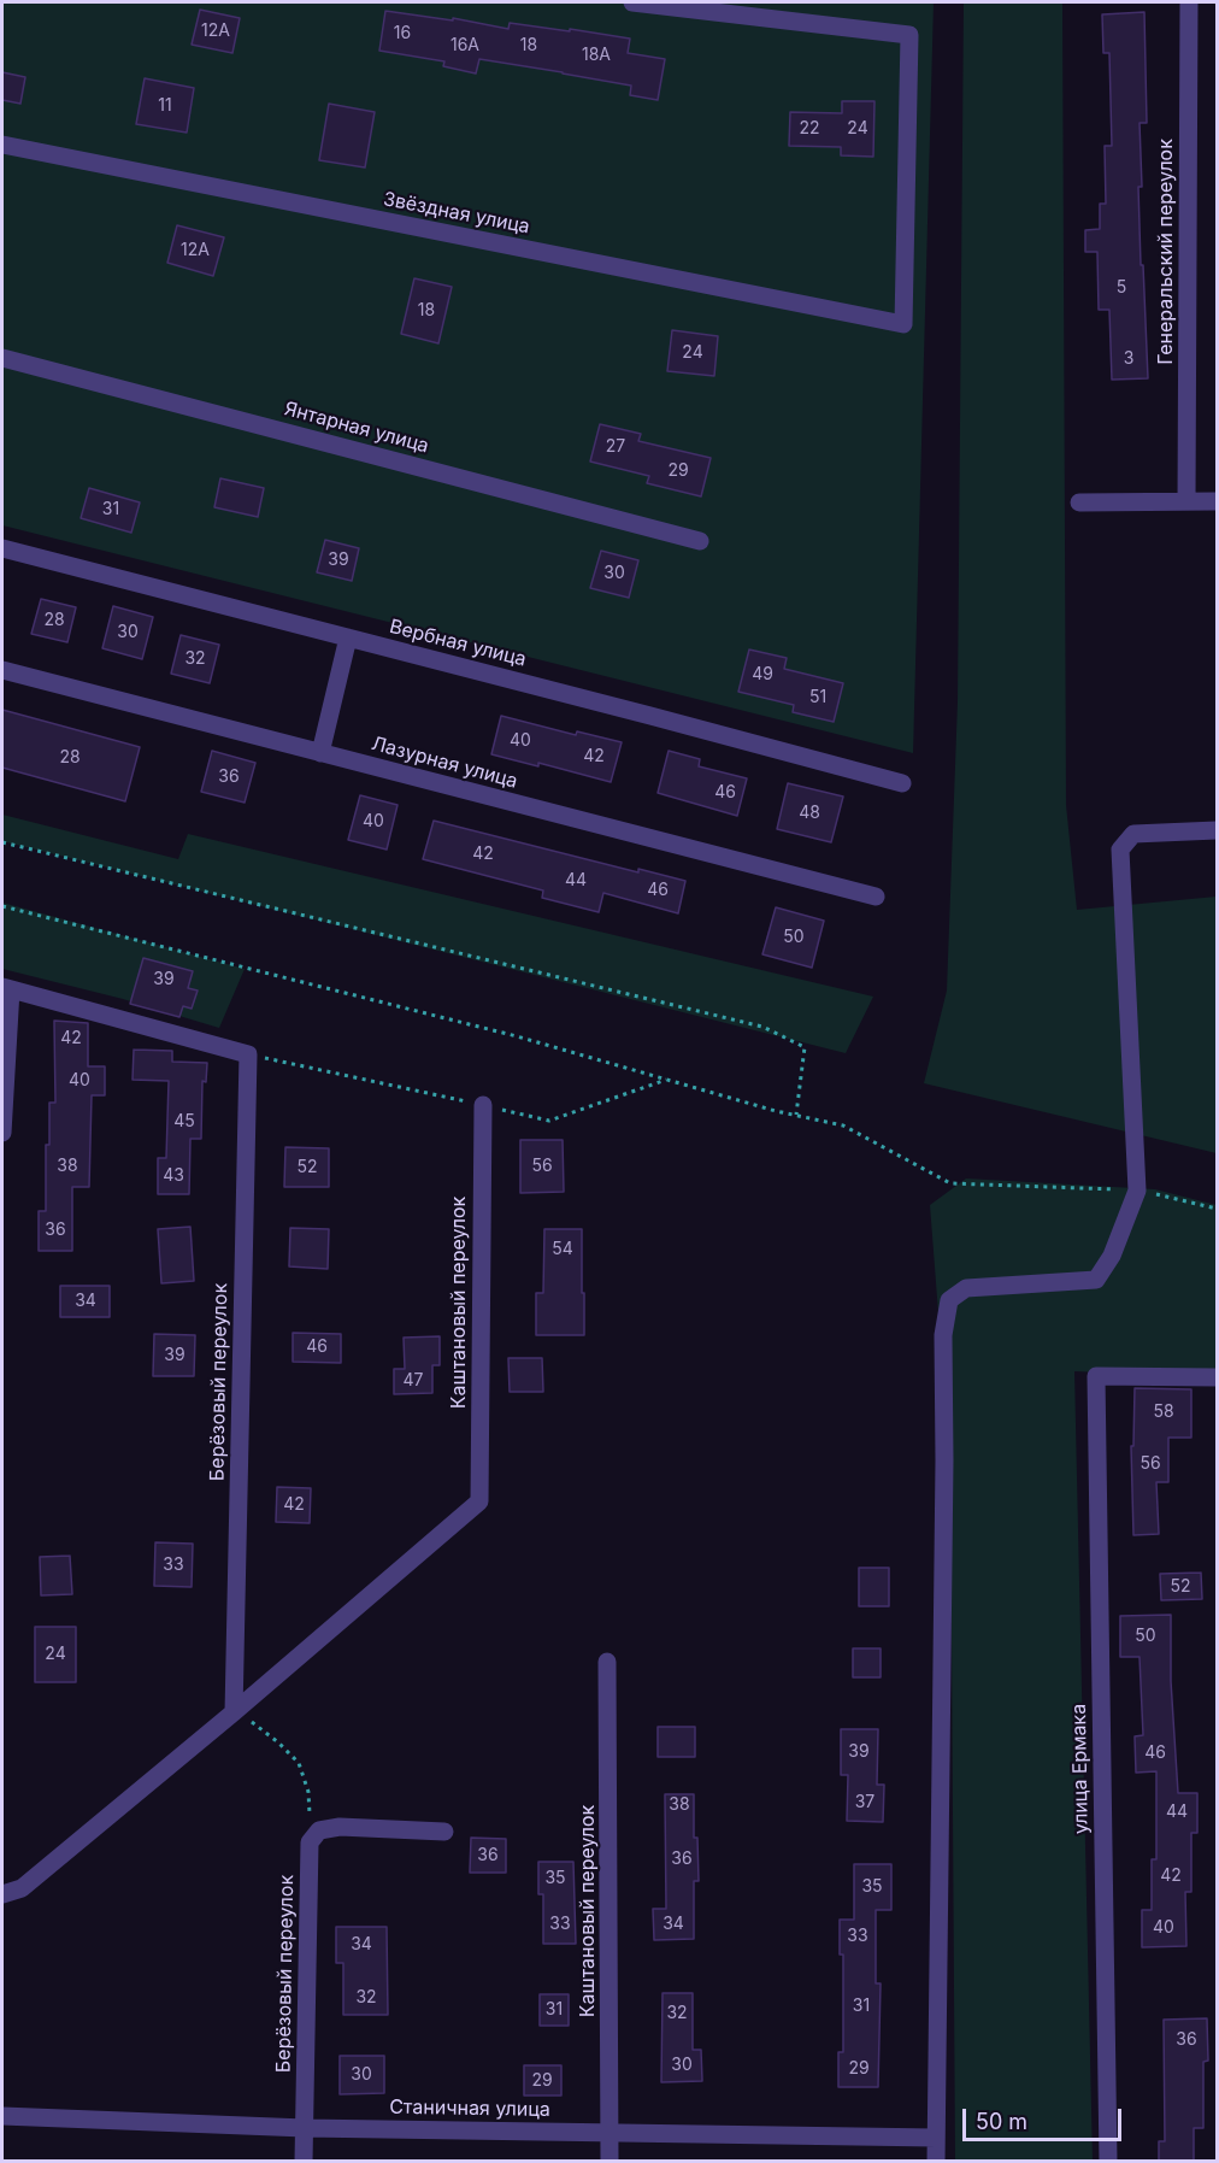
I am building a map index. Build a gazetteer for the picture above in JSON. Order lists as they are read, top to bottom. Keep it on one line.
{"streets":{"street":["Звёздная улица","Генеральский переулок","Янтарная улица","Вербная улица","Лазурная улица","Каштановый переулок","Берёзовый переулок","улица Ермака","Станичная улица"]},"crossings":[["Каштановый переулок","Берёзовый переулок"],["Каштановый переулок","Станичная улица"],["Берёзовый переулок","Станичная улица"]],"house_numbers":["12А","16","16А","18","18А","11","22","24","12А","5","18","24","3","27","29","31","39","30","28","30","32","49","51","40","42","28","36","46","48","40","42","44","46","50","39","42","40","45","38","56","52","43","36","54","34","46","39","47","58","56","42","33","52","50","24","39","46","37","38","44","36","36","42","35","35","33","34","40","33","34","32","31","31","32","36","30","29","30","29"],"scale_bar":"50 m"}
